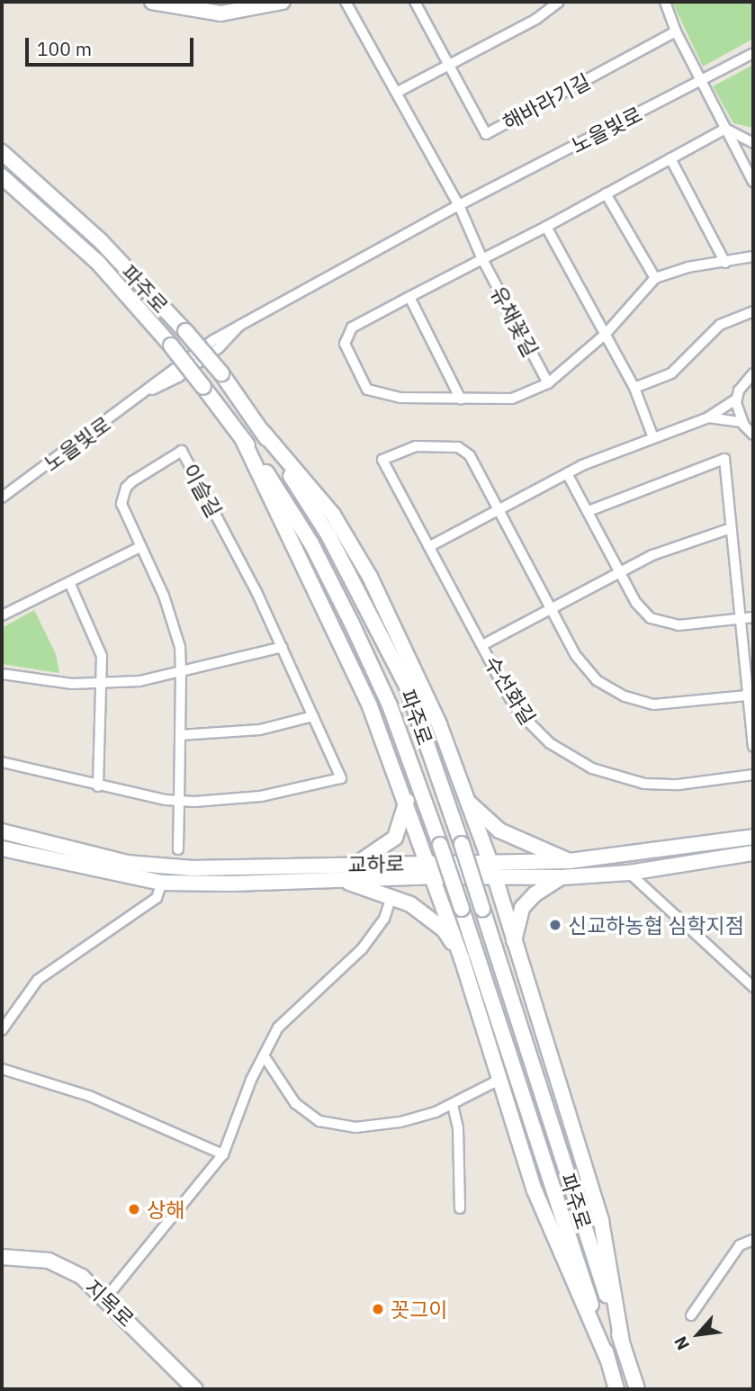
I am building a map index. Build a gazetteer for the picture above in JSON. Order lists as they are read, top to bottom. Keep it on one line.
{"streets":{"main road":["파주로","교하로","지목로"],"street":["해바라기길","노을빛로","유채꽃길","이슬길","수선화길"]},"crossings":[["노을빛로","유채꽃길"]],"places":["신교하농협 심학지점","상해","꼿그이"],"scale_bar":"100 m","north":"bottom left"}
